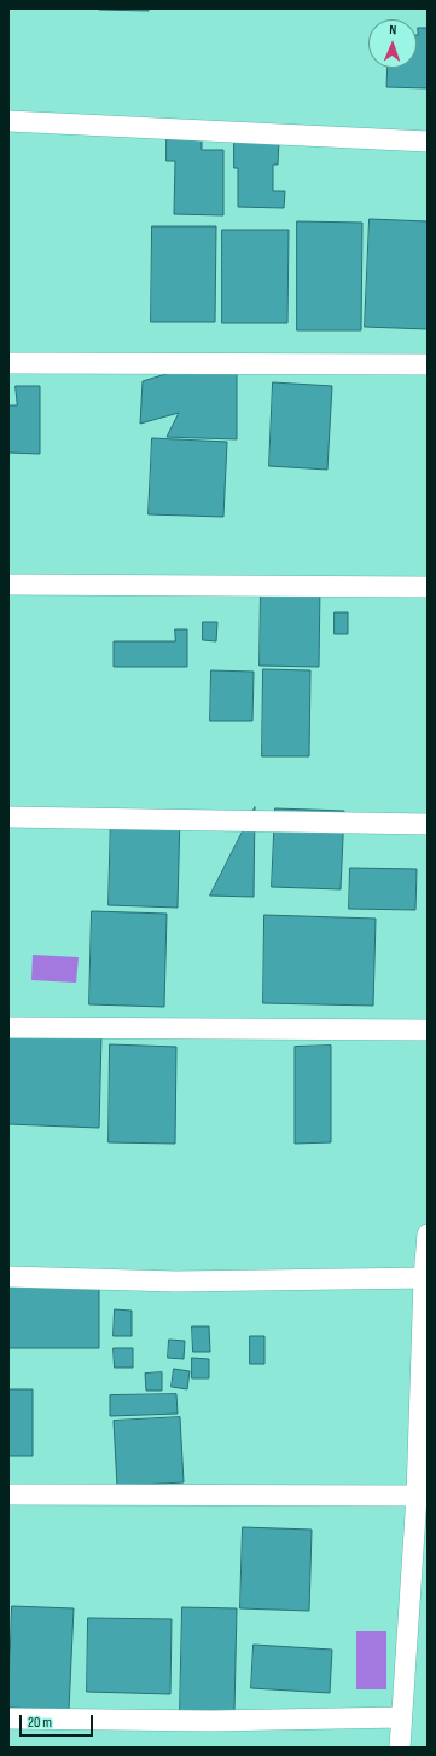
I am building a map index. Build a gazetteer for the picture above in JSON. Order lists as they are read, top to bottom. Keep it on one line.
{"scale_bar":"20 m","north":"top"}
